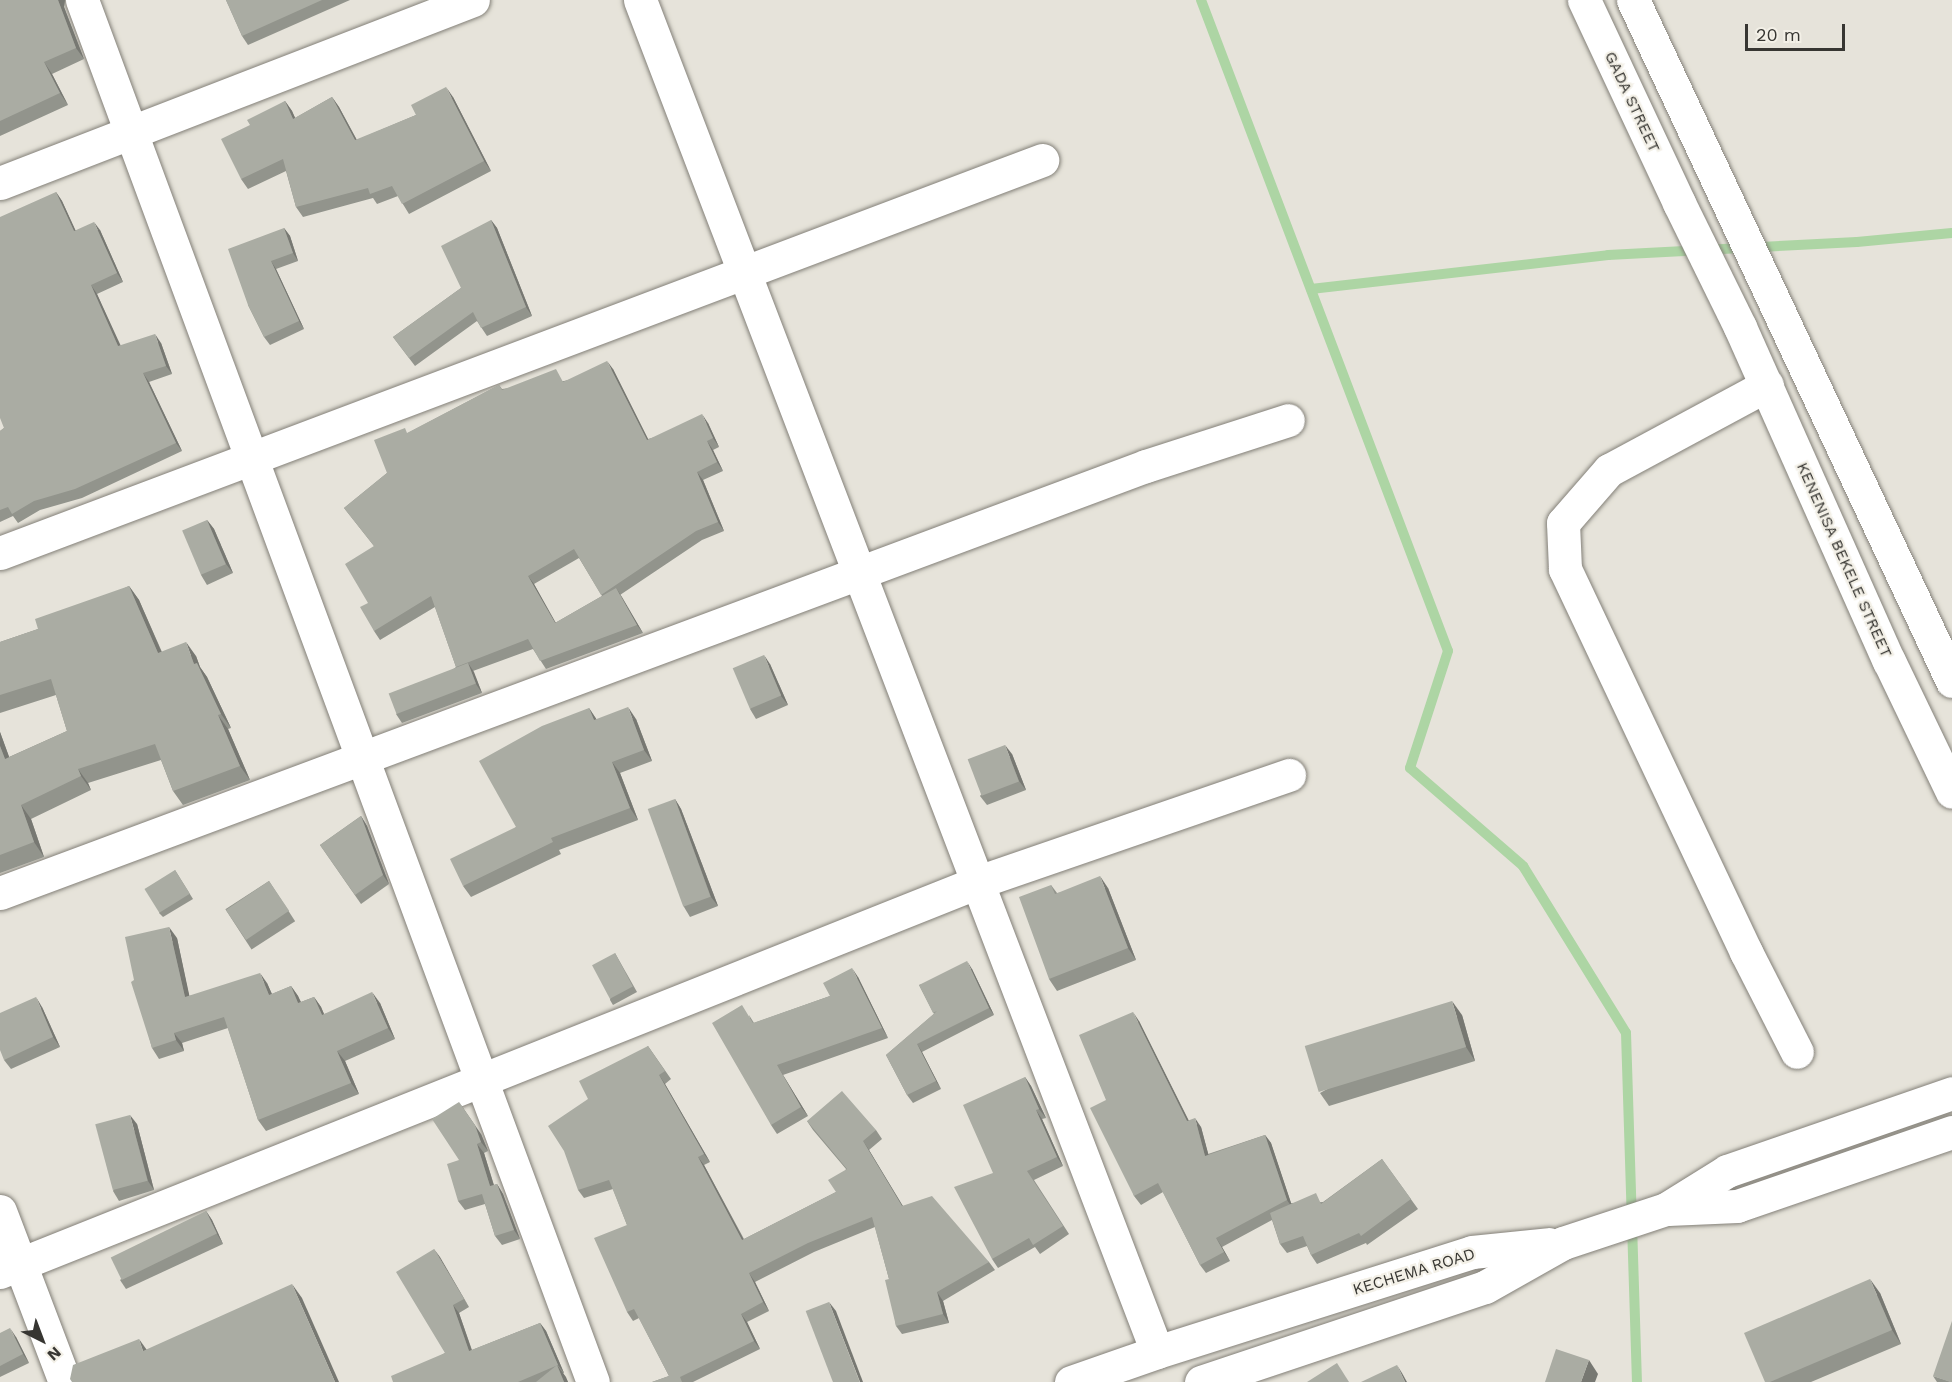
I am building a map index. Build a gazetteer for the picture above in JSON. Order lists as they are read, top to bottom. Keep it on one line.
{"streets":{"street":["GADA STREET","KENENISA BEKELE STREET","KECHEMA ROAD"]},"crossings":[["GADA STREET","KENENISA BEKELE STREET"]],"scale_bar":"20 m","north":"bottom right"}
